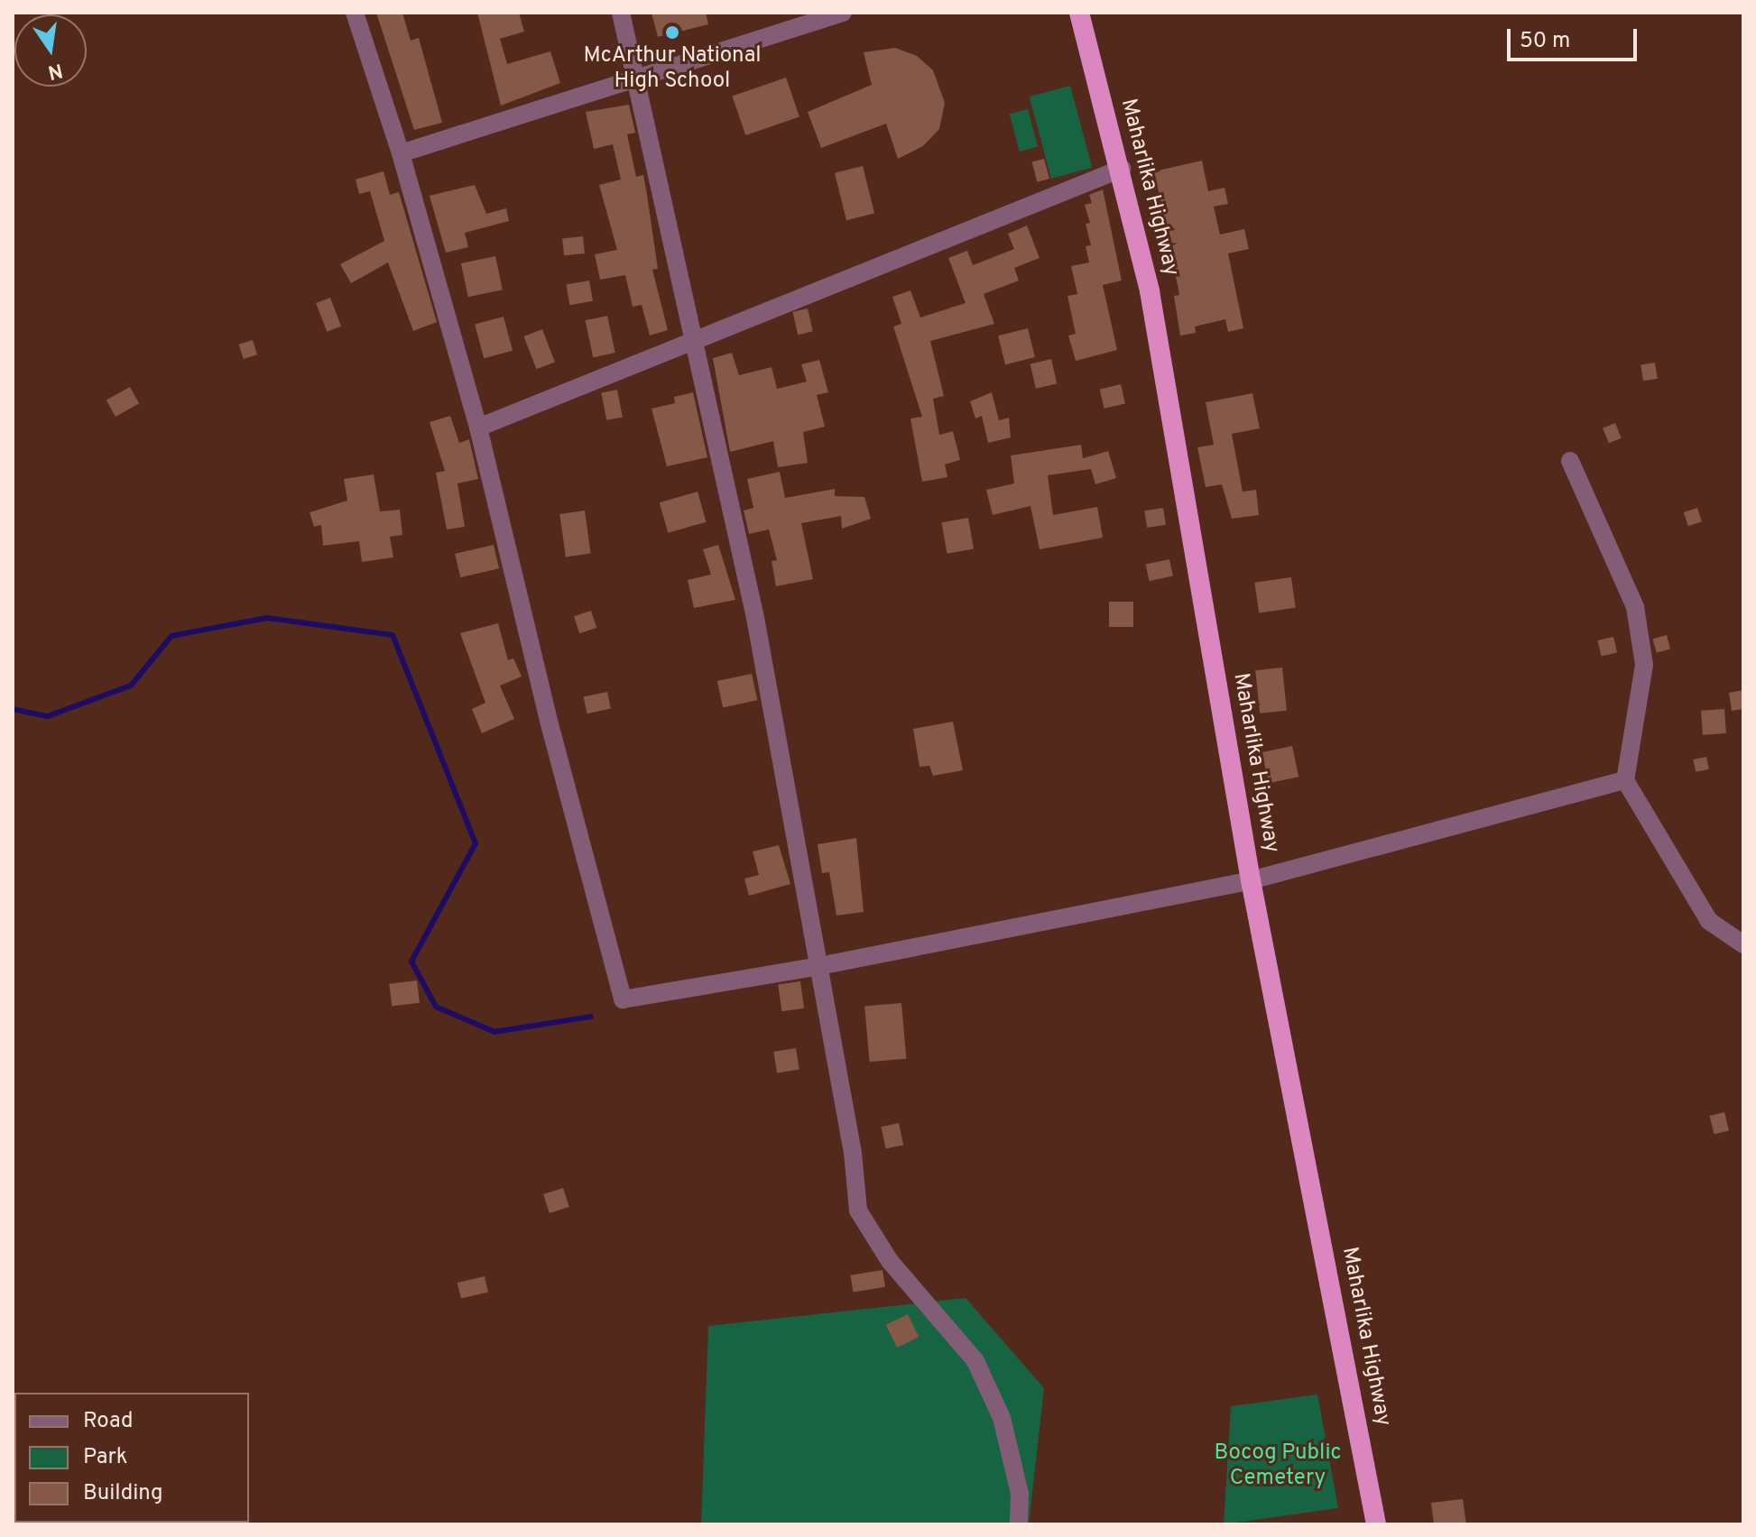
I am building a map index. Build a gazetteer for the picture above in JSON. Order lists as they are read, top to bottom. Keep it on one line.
{"streets":{"highway":["Maharlika Highway"]},"parks":["Bocog Public Cemetery"],"places":["McArthur National High School"],"legend":["Road","Park","Building"],"scale_bar":"50 m","north":"bottom"}
